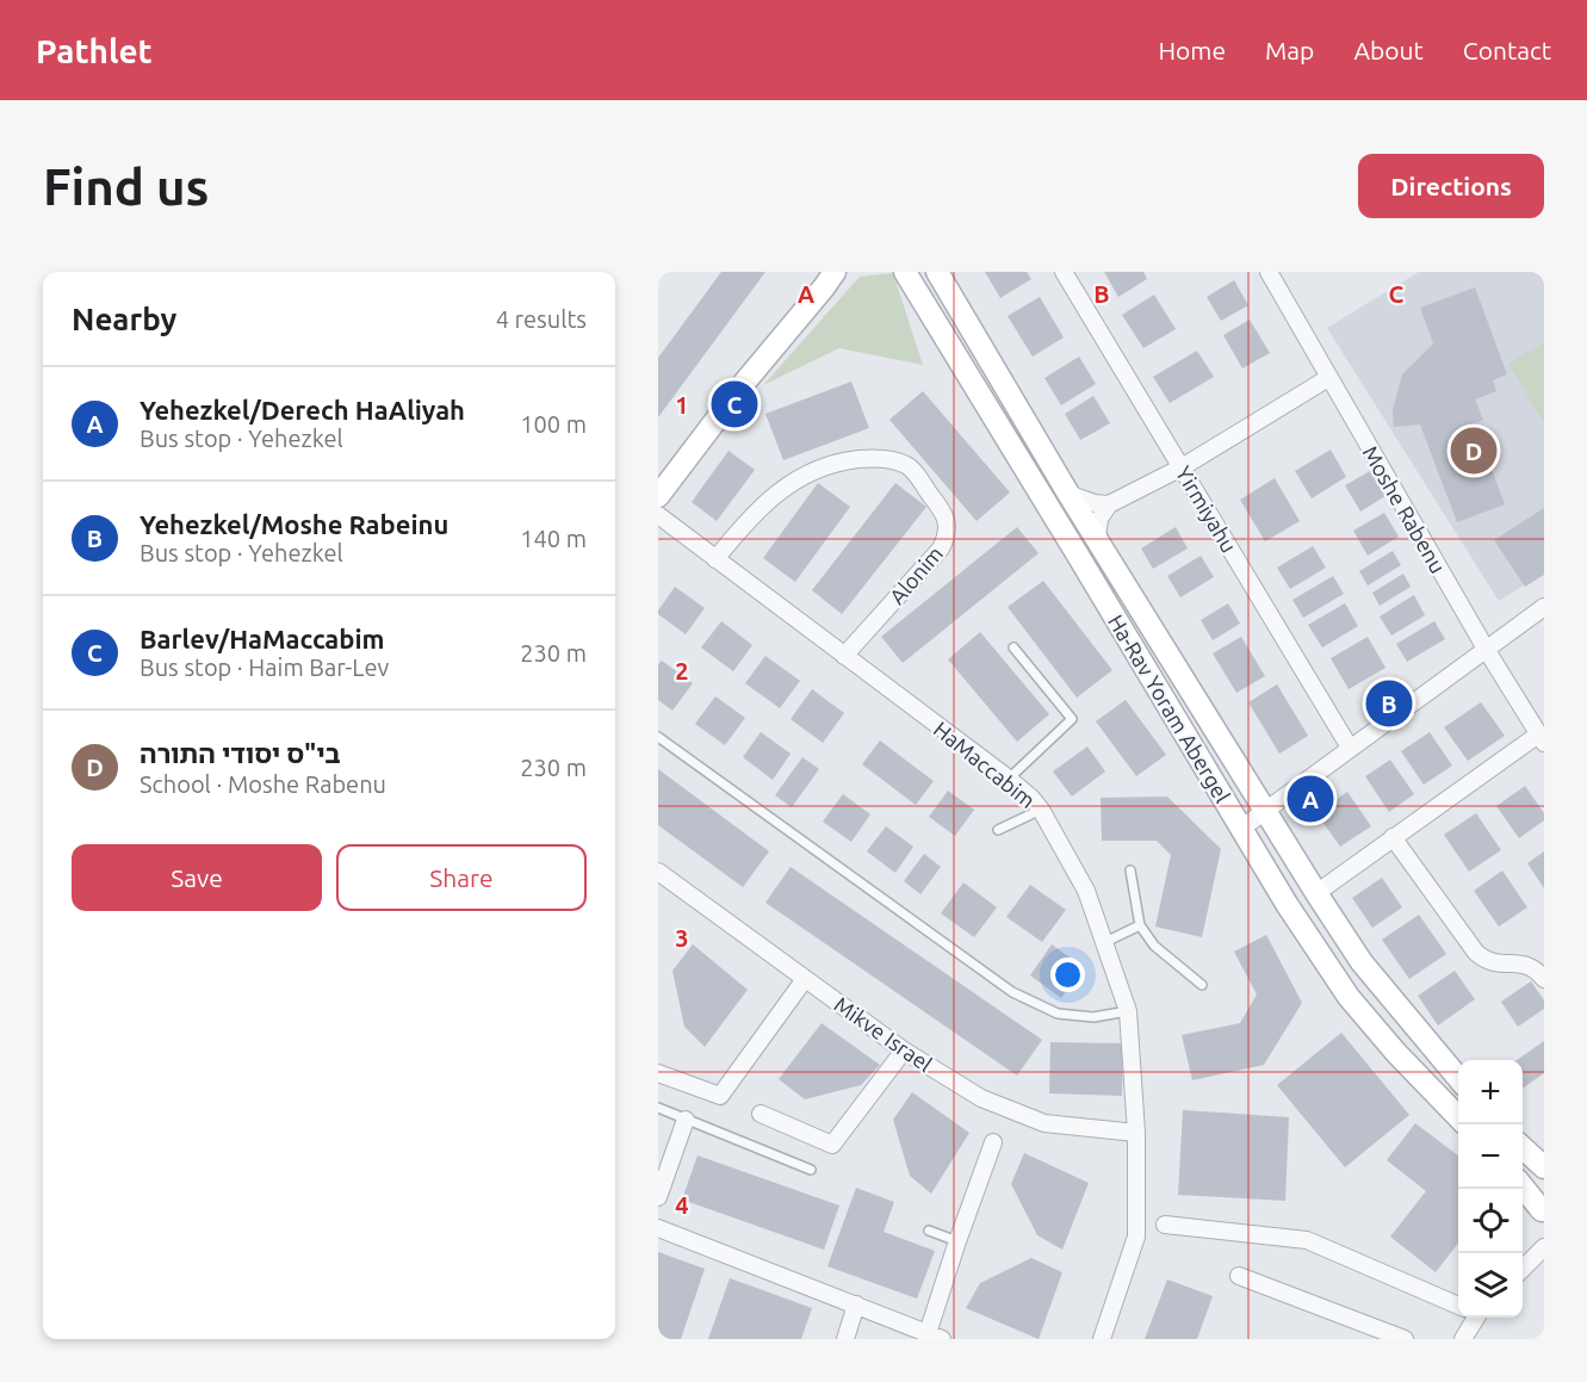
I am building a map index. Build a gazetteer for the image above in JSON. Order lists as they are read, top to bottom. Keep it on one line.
{"streets":{"street":["Yirmiyahu","Moshe Rabenu","Alonim","Ha-Rav Yoram Abergel","HaMaccabim","Mikve Israel"]},"crossings":[["Alonim","HaMaccabim"],["HaMaccabim","Mikve Israel"]],"page":{"header":"Pathlet","nav":["Home","Map","About","Contact"],"buttons":["Directions",["Save","Share"]],"title":"Find us","heading":["Nearby","4 results"],"list":[{"mark":"A","name":"Yehezkel/Derech HaAliyah","note":"Bus stop · Yehezkel","value":"100 m"},{"mark":"B","name":"Yehezkel/Moshe Rabeinu","note":"Bus stop · Yehezkel","value":"140 m"},{"mark":"C","name":"Barlev/HaMaccabim","note":"Bus stop · Haim Bar-Lev","value":"230 m"},{"mark":"D","name":"בי\"ס יסודי התורה","note":"School · Moshe Rabenu","value":"230 m"}],"pins":["C","D","B","A"],"map_buttons":["+","−"]},"grid":{"columns":["A","B","C"],"rows":["1","2","3","4"]}}
